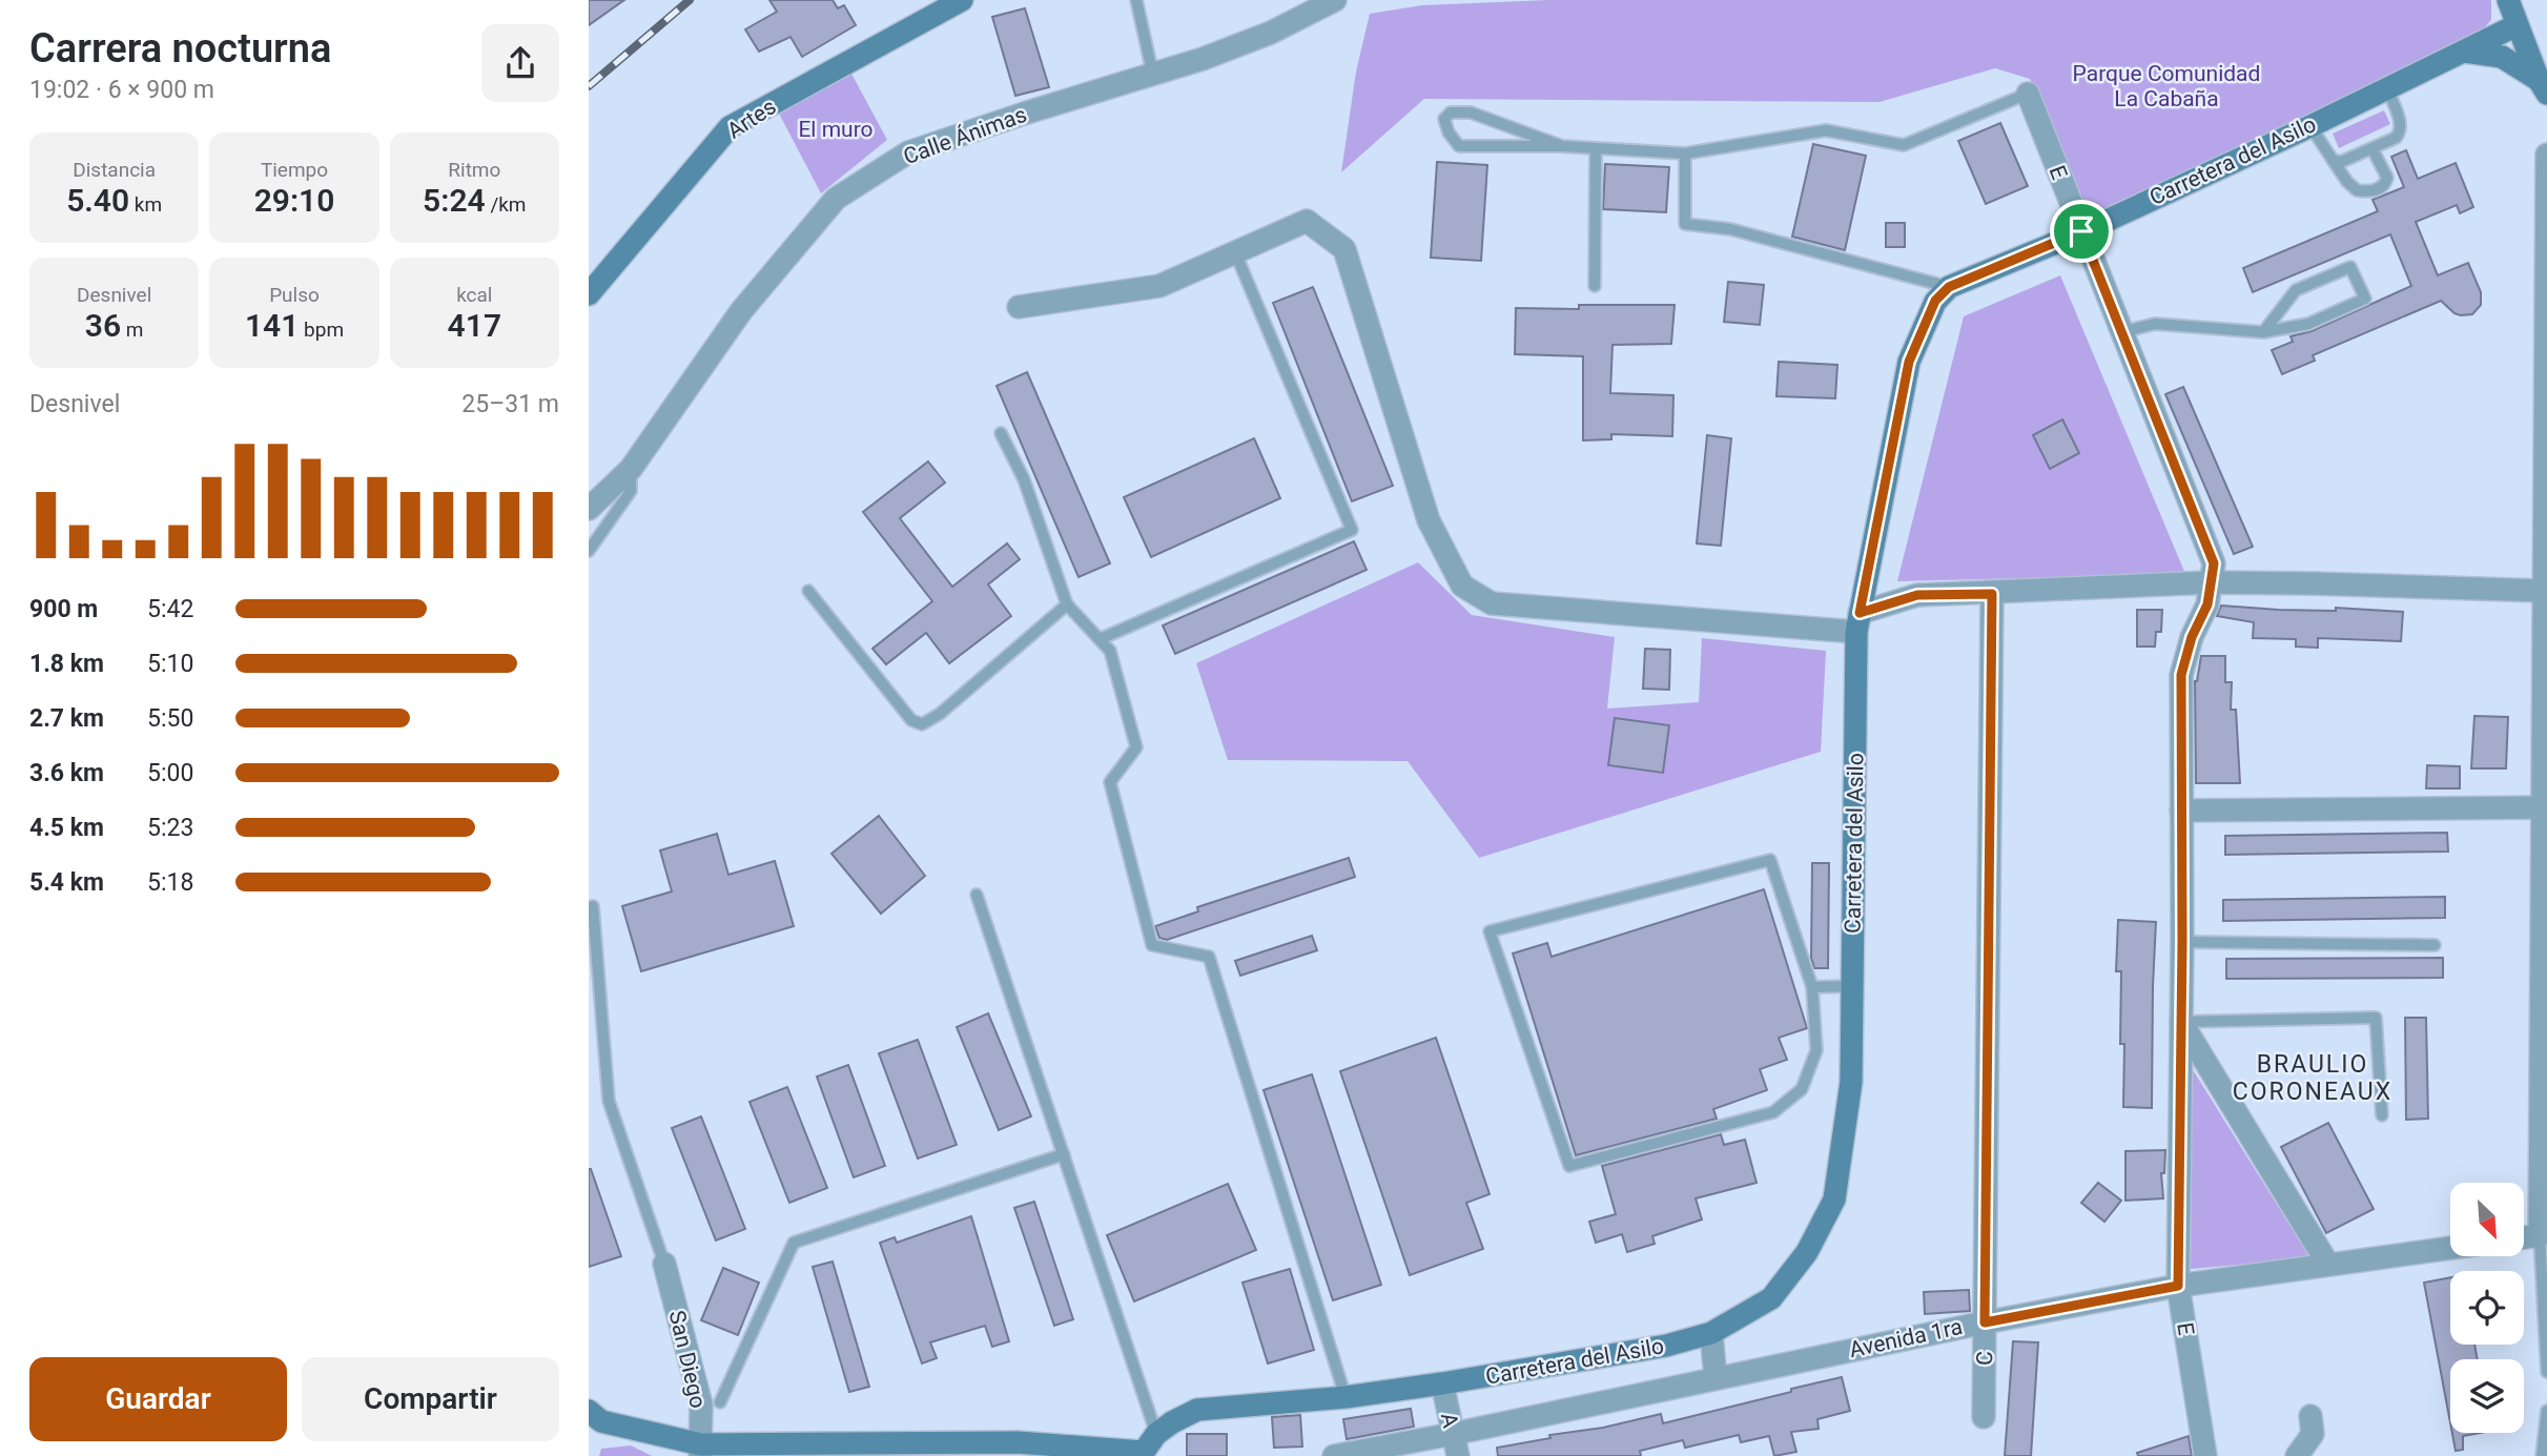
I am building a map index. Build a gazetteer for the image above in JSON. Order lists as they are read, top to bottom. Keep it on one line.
{"streets":{"street":["Artes","Calle Ánimas","Carretera del Asilo","E","Avenida 1ra","C","San Diego","A"]},"crossings":[["Carretera del Asilo","E"],["Carretera del Asilo","A"],["E","Avenida 1ra"],["Avenida 1ra","C"],["Avenida 1ra","A"]],"districts":["BRAULIO CORONEAUX"],"parks":["Parque Comunidad La Cabaña","El muro"],"north":"bottom right","page":{"heading":["Carrera nocturna","19:02 · 6 × 900 m"],"stats":[["Distancia","5.40 km"],["Tiempo","29:10"],["Ritmo","5:24 /km"],["Desnivel","36 m"],["Pulso","141 bpm"],["kcal","417"]],"chart":["Desnivel","25–31 m"],"list":[{"name":"900 m","note":"5:42"},{"name":"1.8 km","note":"5:10"},{"name":"2.7 km","note":"5:50"},{"name":"3.6 km","note":"5:00"},{"name":"4.5 km","note":"5:23"},{"name":"5.4 km","note":"5:18"}],"buttons":["Guardar","Compartir"]}}
